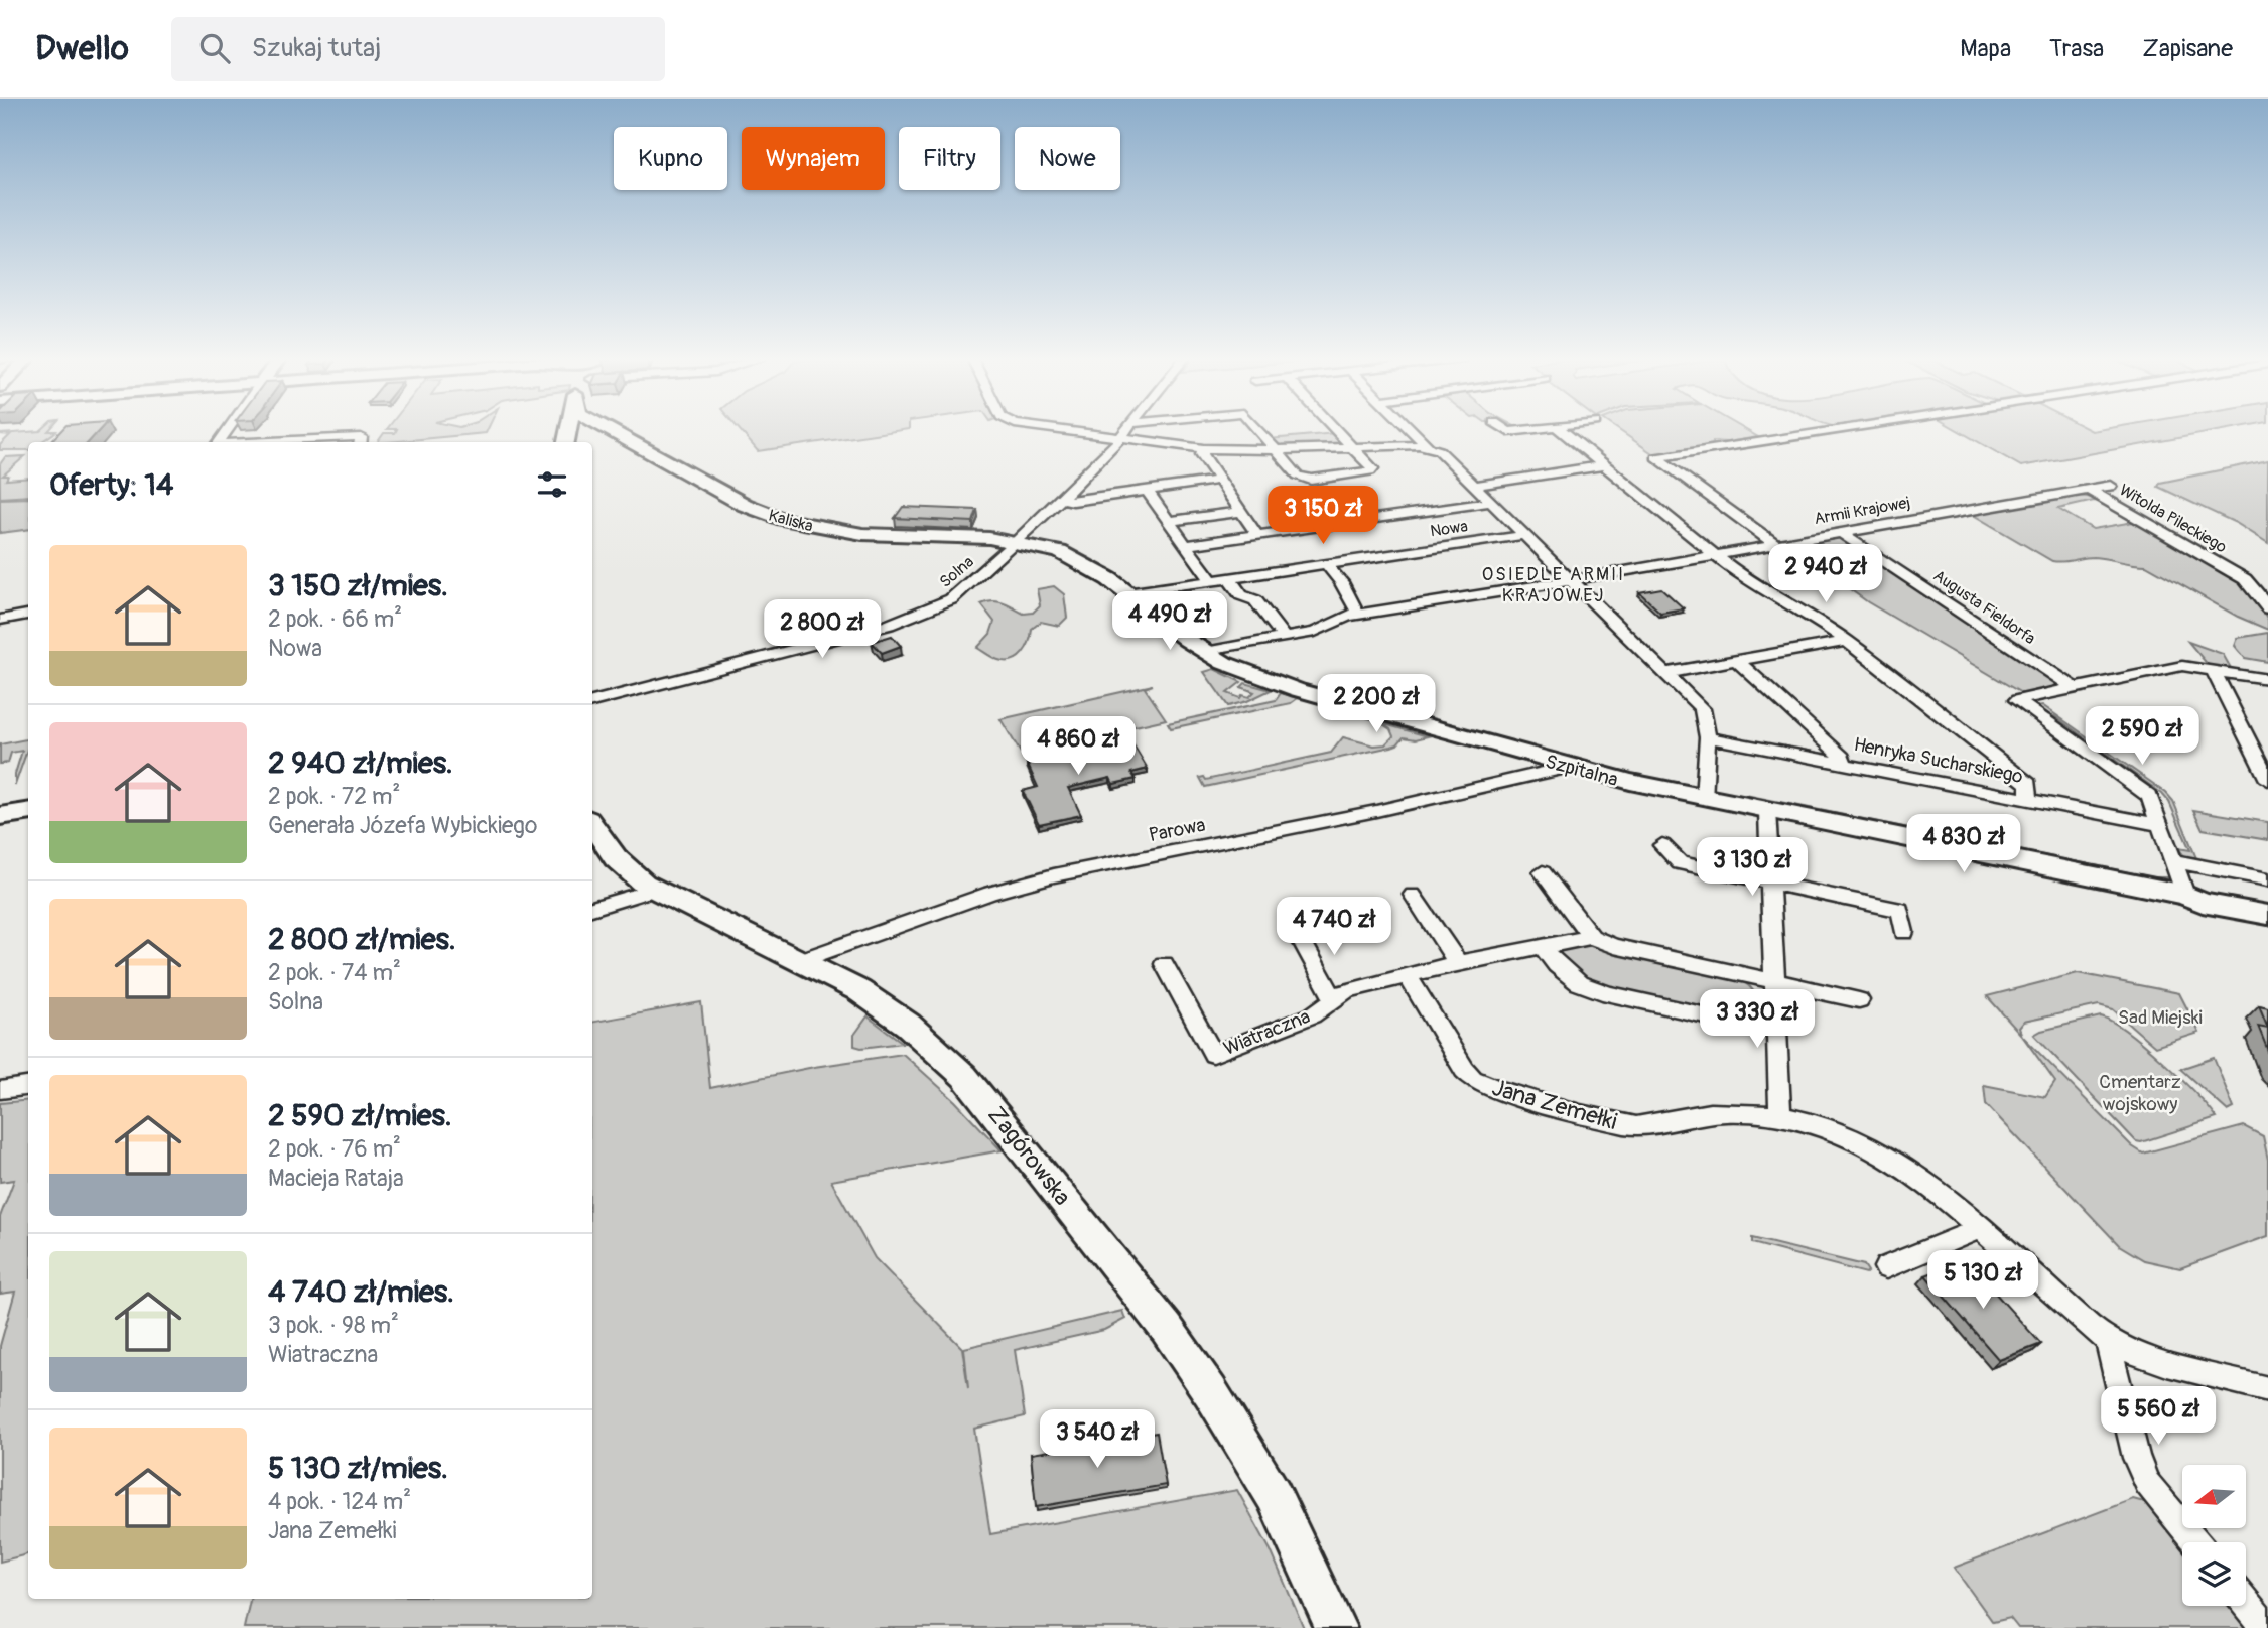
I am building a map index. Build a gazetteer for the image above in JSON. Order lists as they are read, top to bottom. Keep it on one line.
{"streets":{"street":["Armii Krajowej","Witolda Pileckiego","Kaliska","Nowa","Solna","Augusta Fieldorfa","Henryka Sucharskiego","Szpitalna","Parowa","Wiatraczna","Jana Zemełki","Zagórowska"]},"crossings":[["Armii Krajowej","Witolda Pileckiego"],["Armii Krajowej","Augusta Fieldorfa"],["Armii Krajowej","Szpitalna"],["Kaliska","Solna"],["Kaliska","Szpitalna"],["Nowa","Szpitalna"],["Solna","Szpitalna"],["Szpitalna","Parowa"],["Parowa","Zagórowska"],["Wiatraczna","Jana Zemełki"]],"districts":["OSIEDLE ARMII KRAJOWEJ"],"parks":["Sad Miejski","Cmentarz wojskowy"],"north":"left","page":{"header":"Dwello","search":"Szukaj tutaj","nav":["Mapa","Trasa","Zapisane"],"chip":["Kupno","Wynajem","Filtry","Nowe"],"heading":"Oferty: 14","price":["3 150 zł","2 940 zł","4 490 zł","2 800 zł","2 200 zł","2 590 zł","4 860 zł","4 830 zł","3 130 zł","4 740 zł","3 330 zł","5 130 zł","5 560 zł","3 540 zł"],"list":[{"name":"3 150 zł/mies.","note":"2 pok. · 66 m² · Nowa"},{"name":"2 940 zł/mies.","note":"2 pok. · 72 m² · Generała Józefa Wybickiego"},{"name":"2 800 zł/mies.","note":"2 pok. · 74 m² · Solna"},{"name":"2 590 zł/mies.","note":"2 pok. · 76 m² · Macieja Rataja"},{"name":"4 740 zł/mies.","note":"3 pok. · 98 m² · Wiatraczna"},{"name":"5 130 zł/mies.","note":"4 pok. · 124 m² · Jana Zemełki"}]}}
